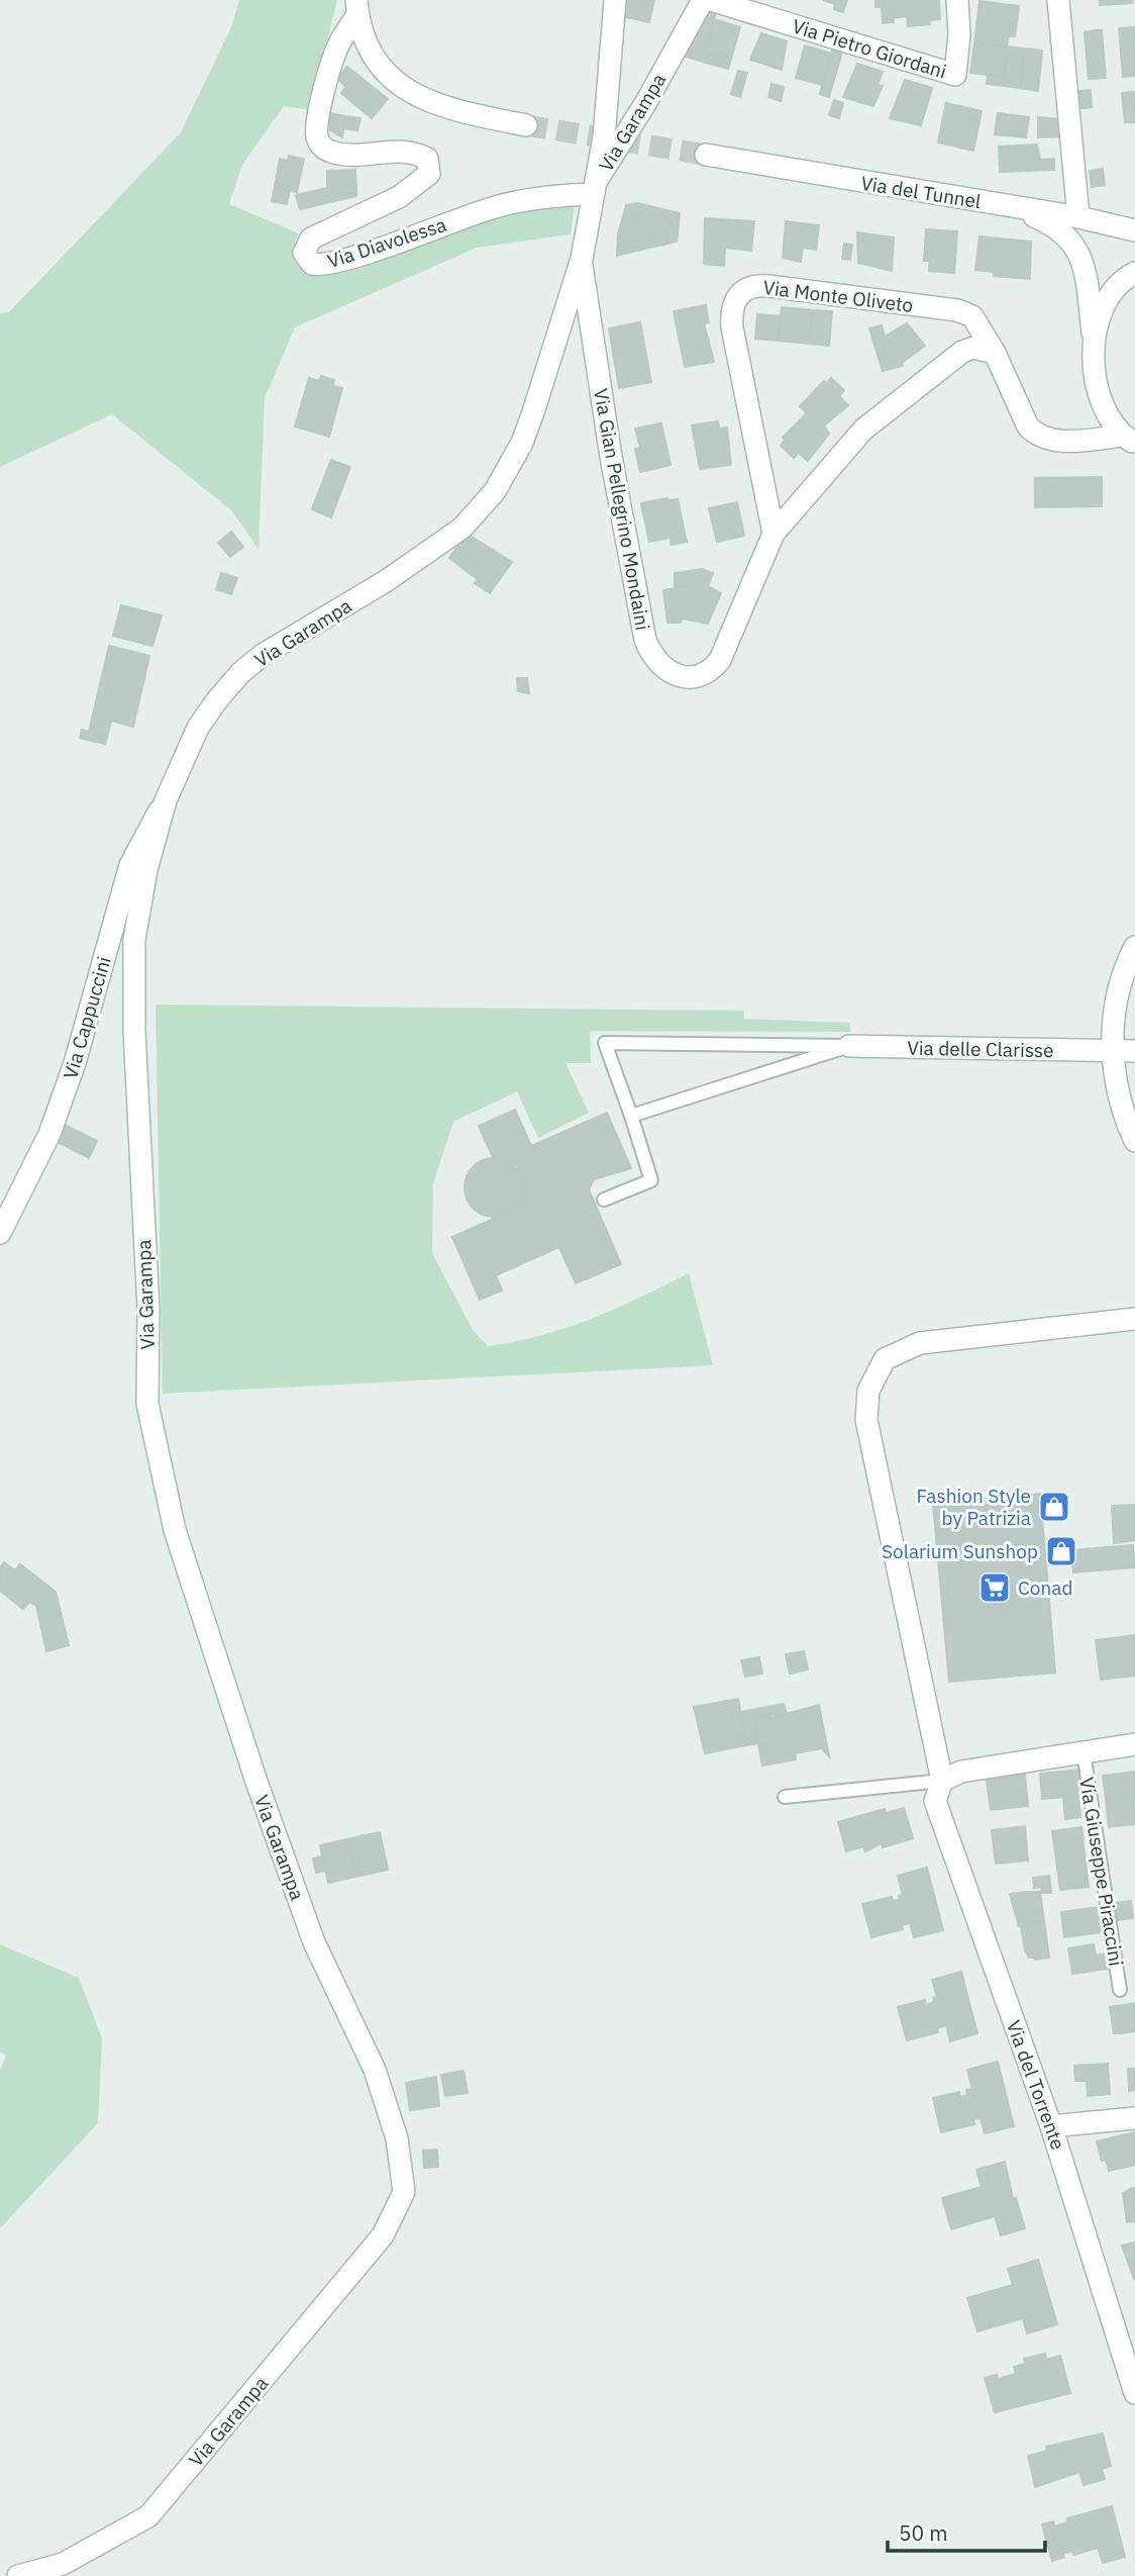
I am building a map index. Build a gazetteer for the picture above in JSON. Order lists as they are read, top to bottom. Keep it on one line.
{"streets":{"street":["Via Pietro Giordani","Via Garampa","Via del Tunnel","Via Diavolessa","Via Monte Oliveto","Via Gian Pellegrino Mondaini","Via Cappuccini","Via delle Clarisse","Via del Torrente"],"lane":["Via Giuseppe Piraccini"]},"crossings":[["Via Garampa","Via Diavolessa"],["Via Garampa","Via Gian Pellegrino Mondaini"],["Via Garampa","Via Cappuccini"],["Via Monte Oliveto","Via Gian Pellegrino Mondaini"]],"places":{"shop":["Fashion Style by Patrizia","Solarium Sunshop"],"supermarket":["Conad"]},"scale_bar":"50 m"}
